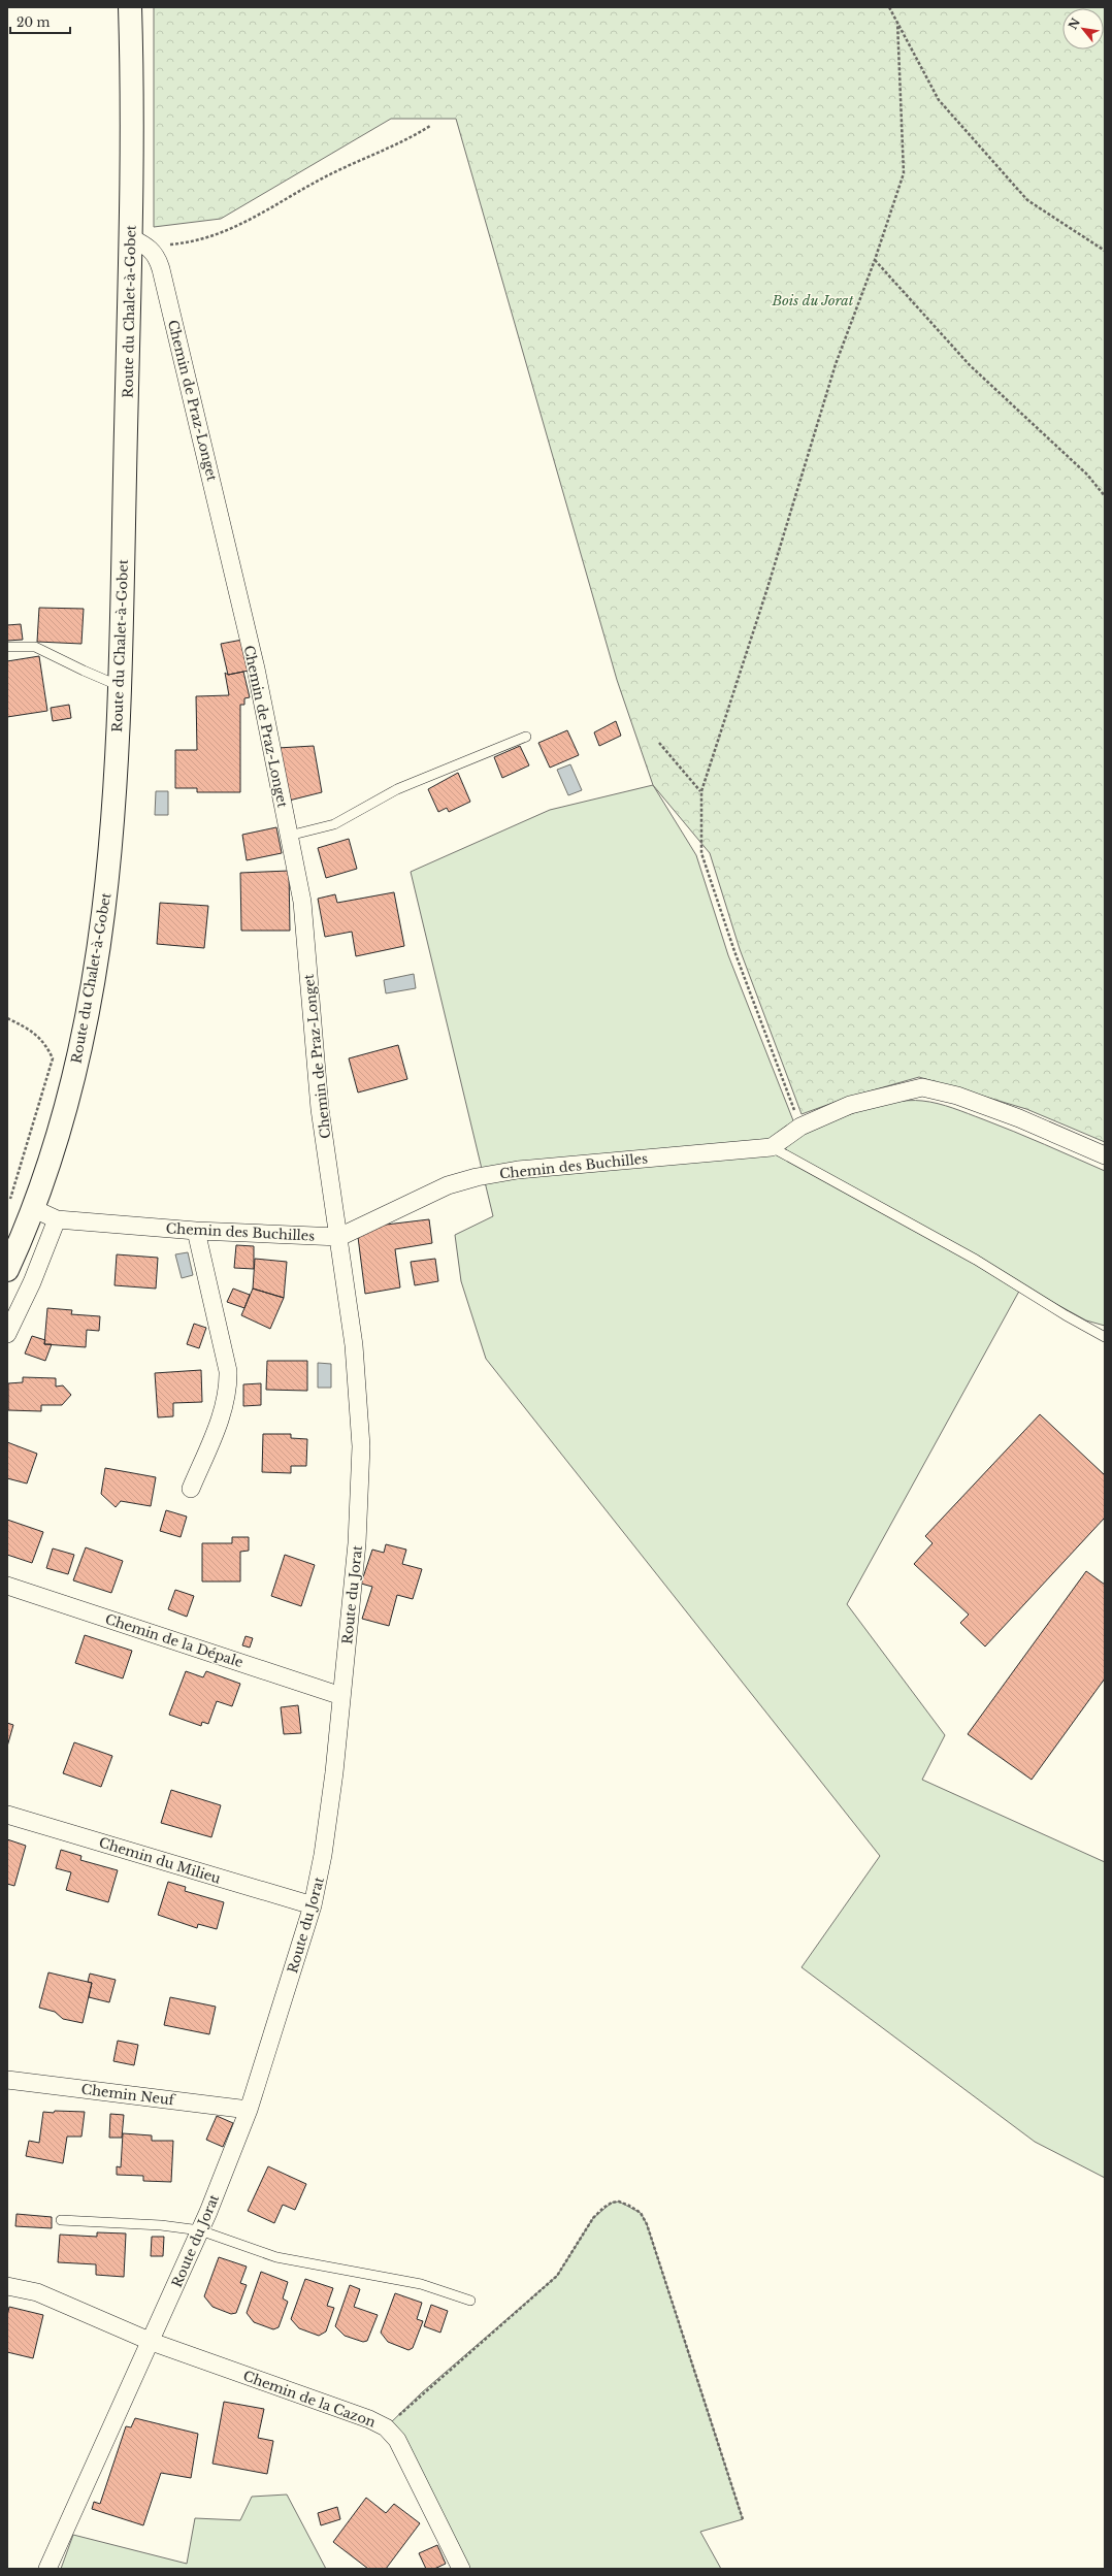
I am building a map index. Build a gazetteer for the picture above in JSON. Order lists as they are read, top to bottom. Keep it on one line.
{"streets":{"main road":["Route du Chalet-à-Gobet"],"street":["Chemin de Praz-Longet","Chemin des Buchilles","Route du Jorat","Chemin de la Dépale","Chemin du Milieu","Chemin Neuf","Chemin de la Cazon"]},"crossings":[["Route du Chalet-à-Gobet","Chemin de Praz-Longet"],["Route du Chalet-à-Gobet","Chemin des Buchilles"],["Chemin de Praz-Longet","Chemin des Buchilles"],["Chemin de Praz-Longet","Route du Jorat"],["Chemin des Buchilles","Route du Jorat"],["Route du Jorat","Chemin de la Dépale"],["Route du Jorat","Chemin du Milieu"],["Route du Jorat","Chemin Neuf"],["Route du Jorat","Chemin de la Cazon"]],"parks":["Bois du Jorat"],"scale_bar":"20 m","north":"top left"}
